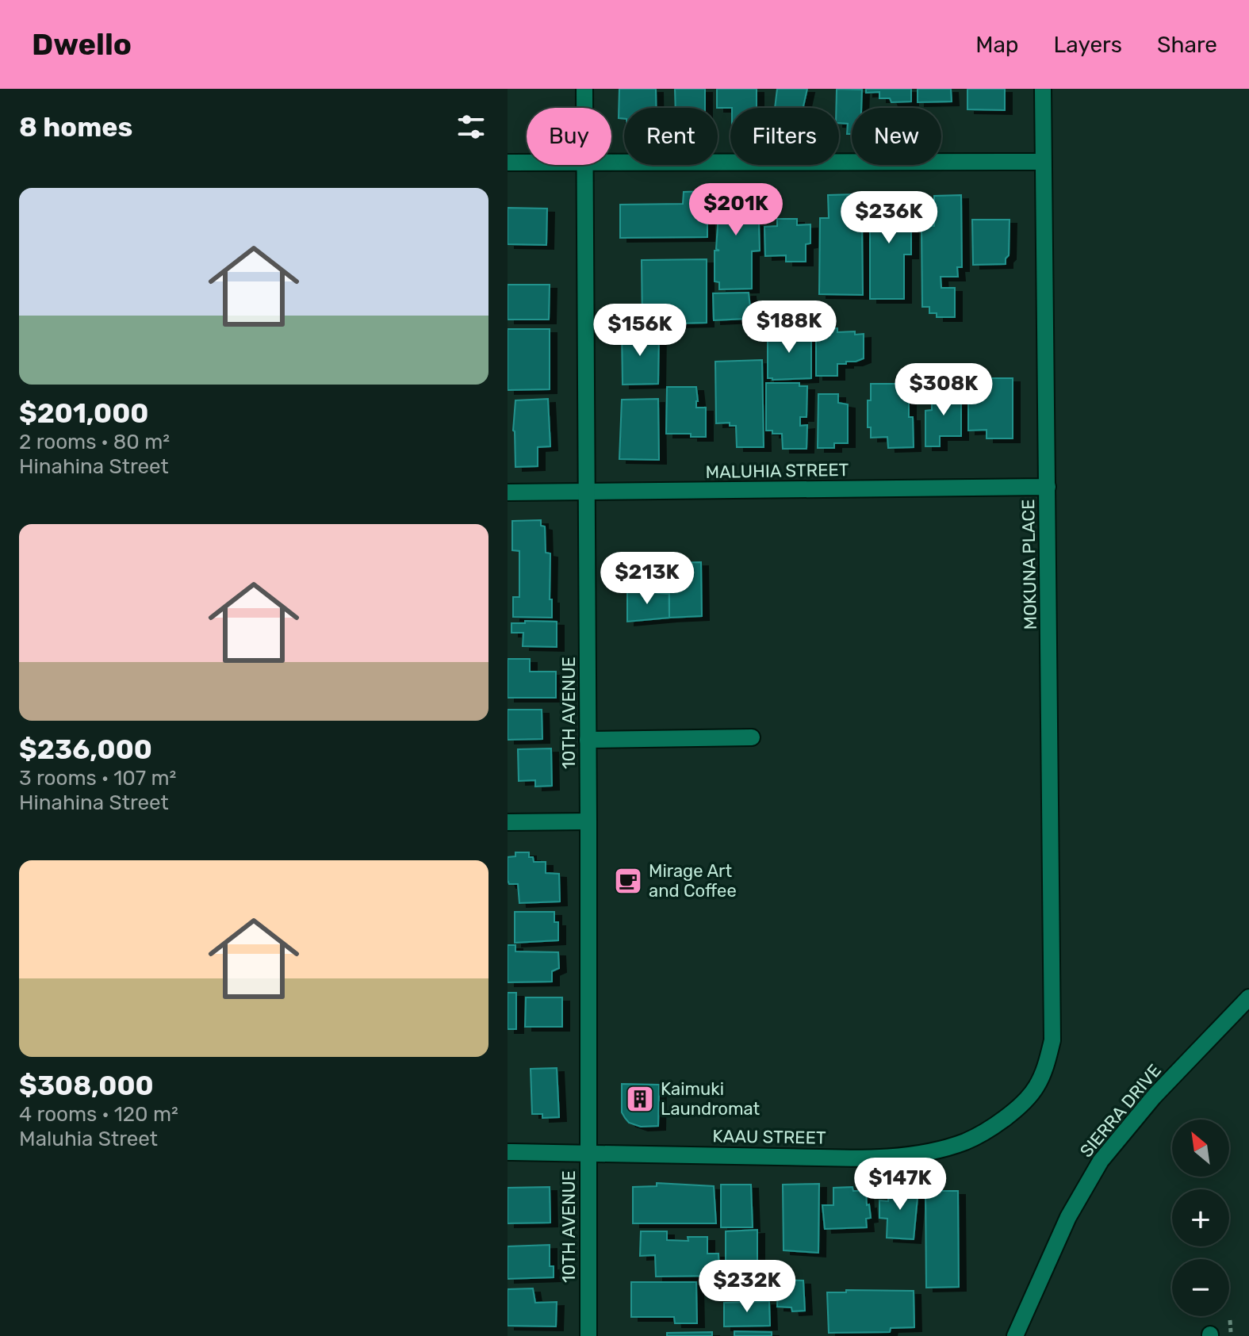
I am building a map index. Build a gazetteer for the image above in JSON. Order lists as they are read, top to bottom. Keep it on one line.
{"streets":{"street":["MALUHIA STREET","MOKUNA PLACE","10TH AVENUE","SIERRA DRIVE","KAAU STREET"]},"crossings":[["MALUHIA STREET","MOKUNA PLACE"],["MALUHIA STREET","10TH AVENUE"],["MOKUNA PLACE","KAAU STREET"],["10TH AVENUE","KAAU STREET"]],"places":{"cafe":["Mirage Art and Coffee"],"building":["Kaimuki Laundromat"]},"north":"top left","page":{"header":"Dwello","nav":["Map","Layers","Share"],"heading":"8 homes","chip":["Buy","Rent","Filters","New"],"list":[{"name":"$201,000","note":"2 rooms · 80 m² · Hinahina Street"},{"name":"$236,000","note":"3 rooms · 107 m² · Hinahina Street"},{"name":"$308,000","note":"4 rooms · 120 m² · Maluhia Street"}],"price":["$201K","$236K","$188K","$156K","$308K","$213K","$147K","$232K"],"map_buttons":["+","−"]}}
